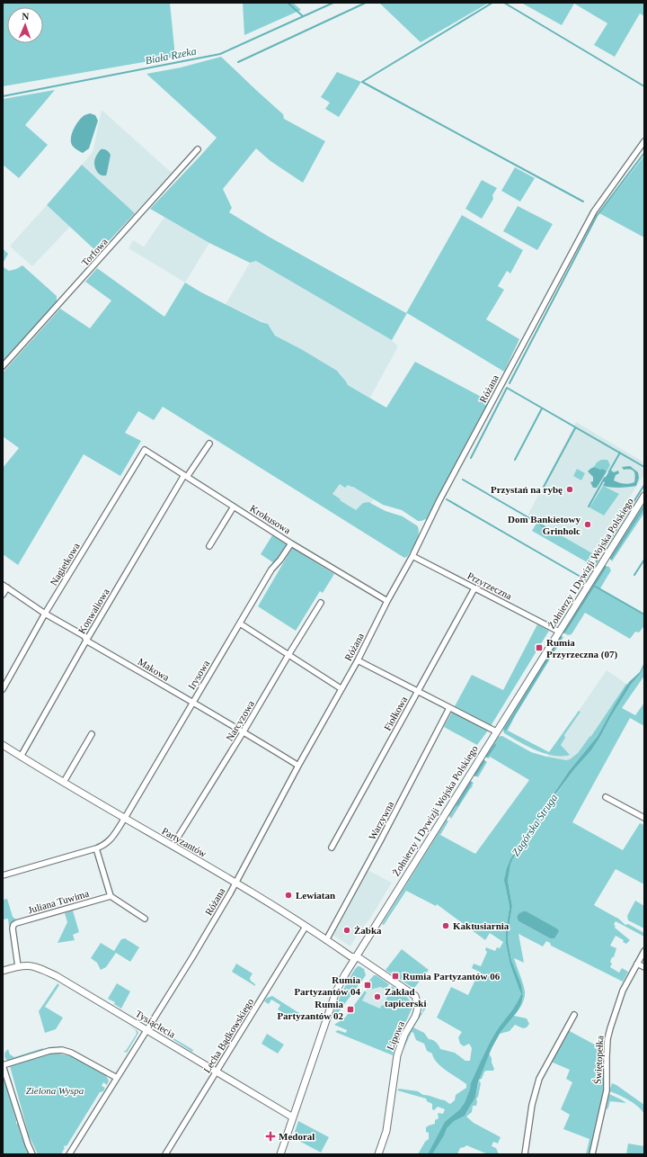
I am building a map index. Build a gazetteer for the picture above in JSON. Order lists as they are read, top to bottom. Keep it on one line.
{"streets":{"street":["Torfowa","Różana","Krokusowa","Żołnierzy I Dywizji Wojska Polskiego","Nagietkowa","Przyrzeczna","Konwaliowa","Makowa","Irysowa","Fiołkowa","Narcyzowa","Warzywna","Partyzantów","Juliana Tuwima","Tysiąclecia","Lecha Bądkowskiego","Lipowa","Świętopełka"]},"crossings":[["Różana","Krokusowa"],["Różana","Przyrzeczna"],["Różana","Makowa"],["Różana","Partyzantów"],["Różana","Tysiąclecia"],["Krokusowa","Nagietkowa"],["Krokusowa","Konwaliowa"],["Krokusowa","Irysowa"],["Żołnierzy I Dywizji Wojska Polskiego","Przyrzeczna"],["Żołnierzy I Dywizji Wojska Polskiego","Partyzantów"],["Żołnierzy I Dywizji Wojska Polskiego","Tysiąclecia"],["Żołnierzy I Dywizji Wojska Polskiego","Lipowa"],["Nagietkowa","Makowa"],["Przyrzeczna","Fiołkowa"],["Konwaliowa","Makowa"],["Konwaliowa","Partyzantów"],["Makowa","Irysowa"],["Makowa","Narcyzowa"],["Irysowa","Partyzantów"],["Narcyzowa","Partyzantów"],["Warzywna","Partyzantów"],["Partyzantów","Lecha Bądkowskiego"],["Partyzantów","Lipowa"],["Juliana Tuwima","Tysiąclecia"],["Tysiąclecia","Lecha Bądkowskiego"]],"water":["Biała Rzeka","Zagórska Struga"],"parks":["Zielona Wyspa"],"places":{"other":["Przystań na rybę","Dom Bankietowy Grinholc","Lewiatan","Kaktusiarnia","Żabka","Zakład tapicerski"],"transit":["Rumia Przyrzeczna (07)","Rumia Partyzantów 06","Rumia Partyzantów 04","Rumia Partyzantów 02"],"health":["Medoral"]},"north":"top"}
